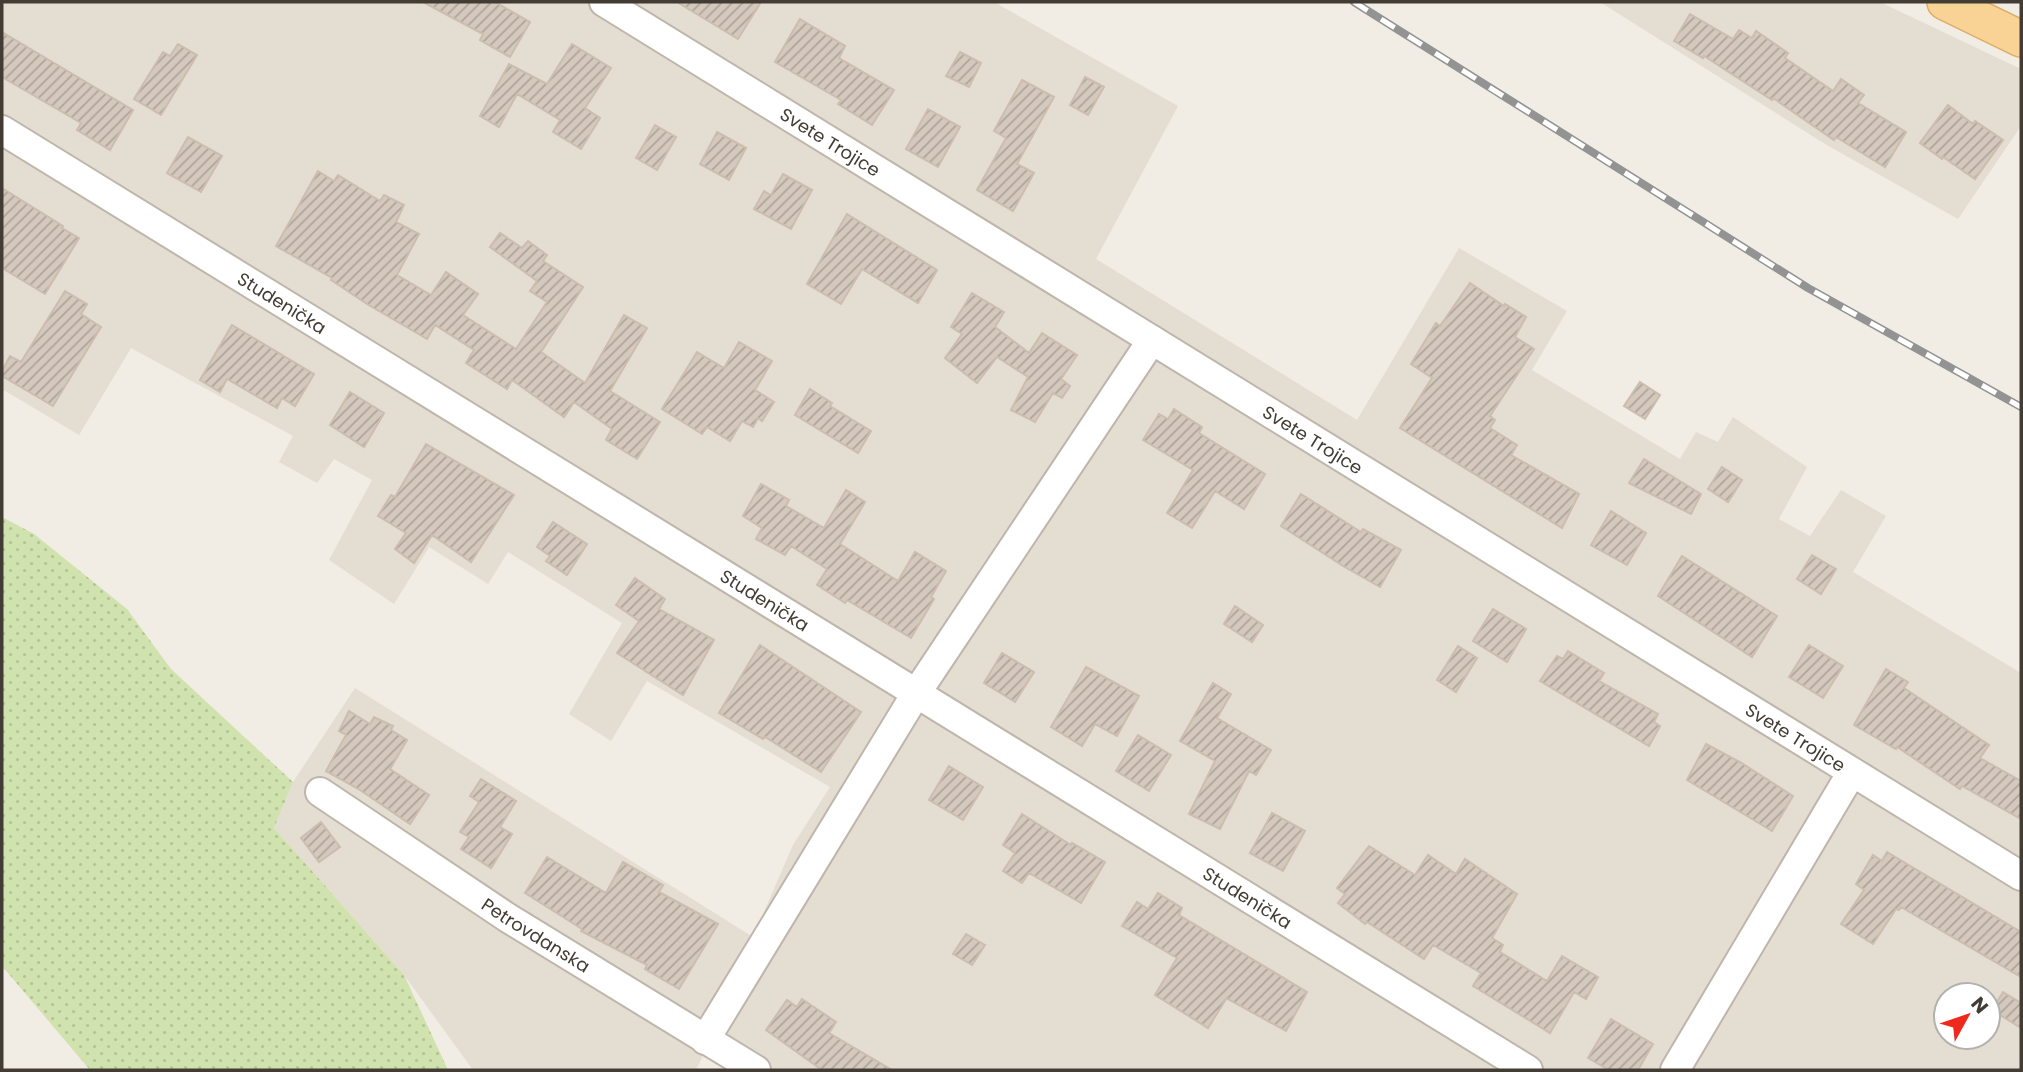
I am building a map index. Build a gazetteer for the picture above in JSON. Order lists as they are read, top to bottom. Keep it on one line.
{"streets":{"street":["Svete Trojice","Studenička","Petrovdanska"]},"north":"top right"}
